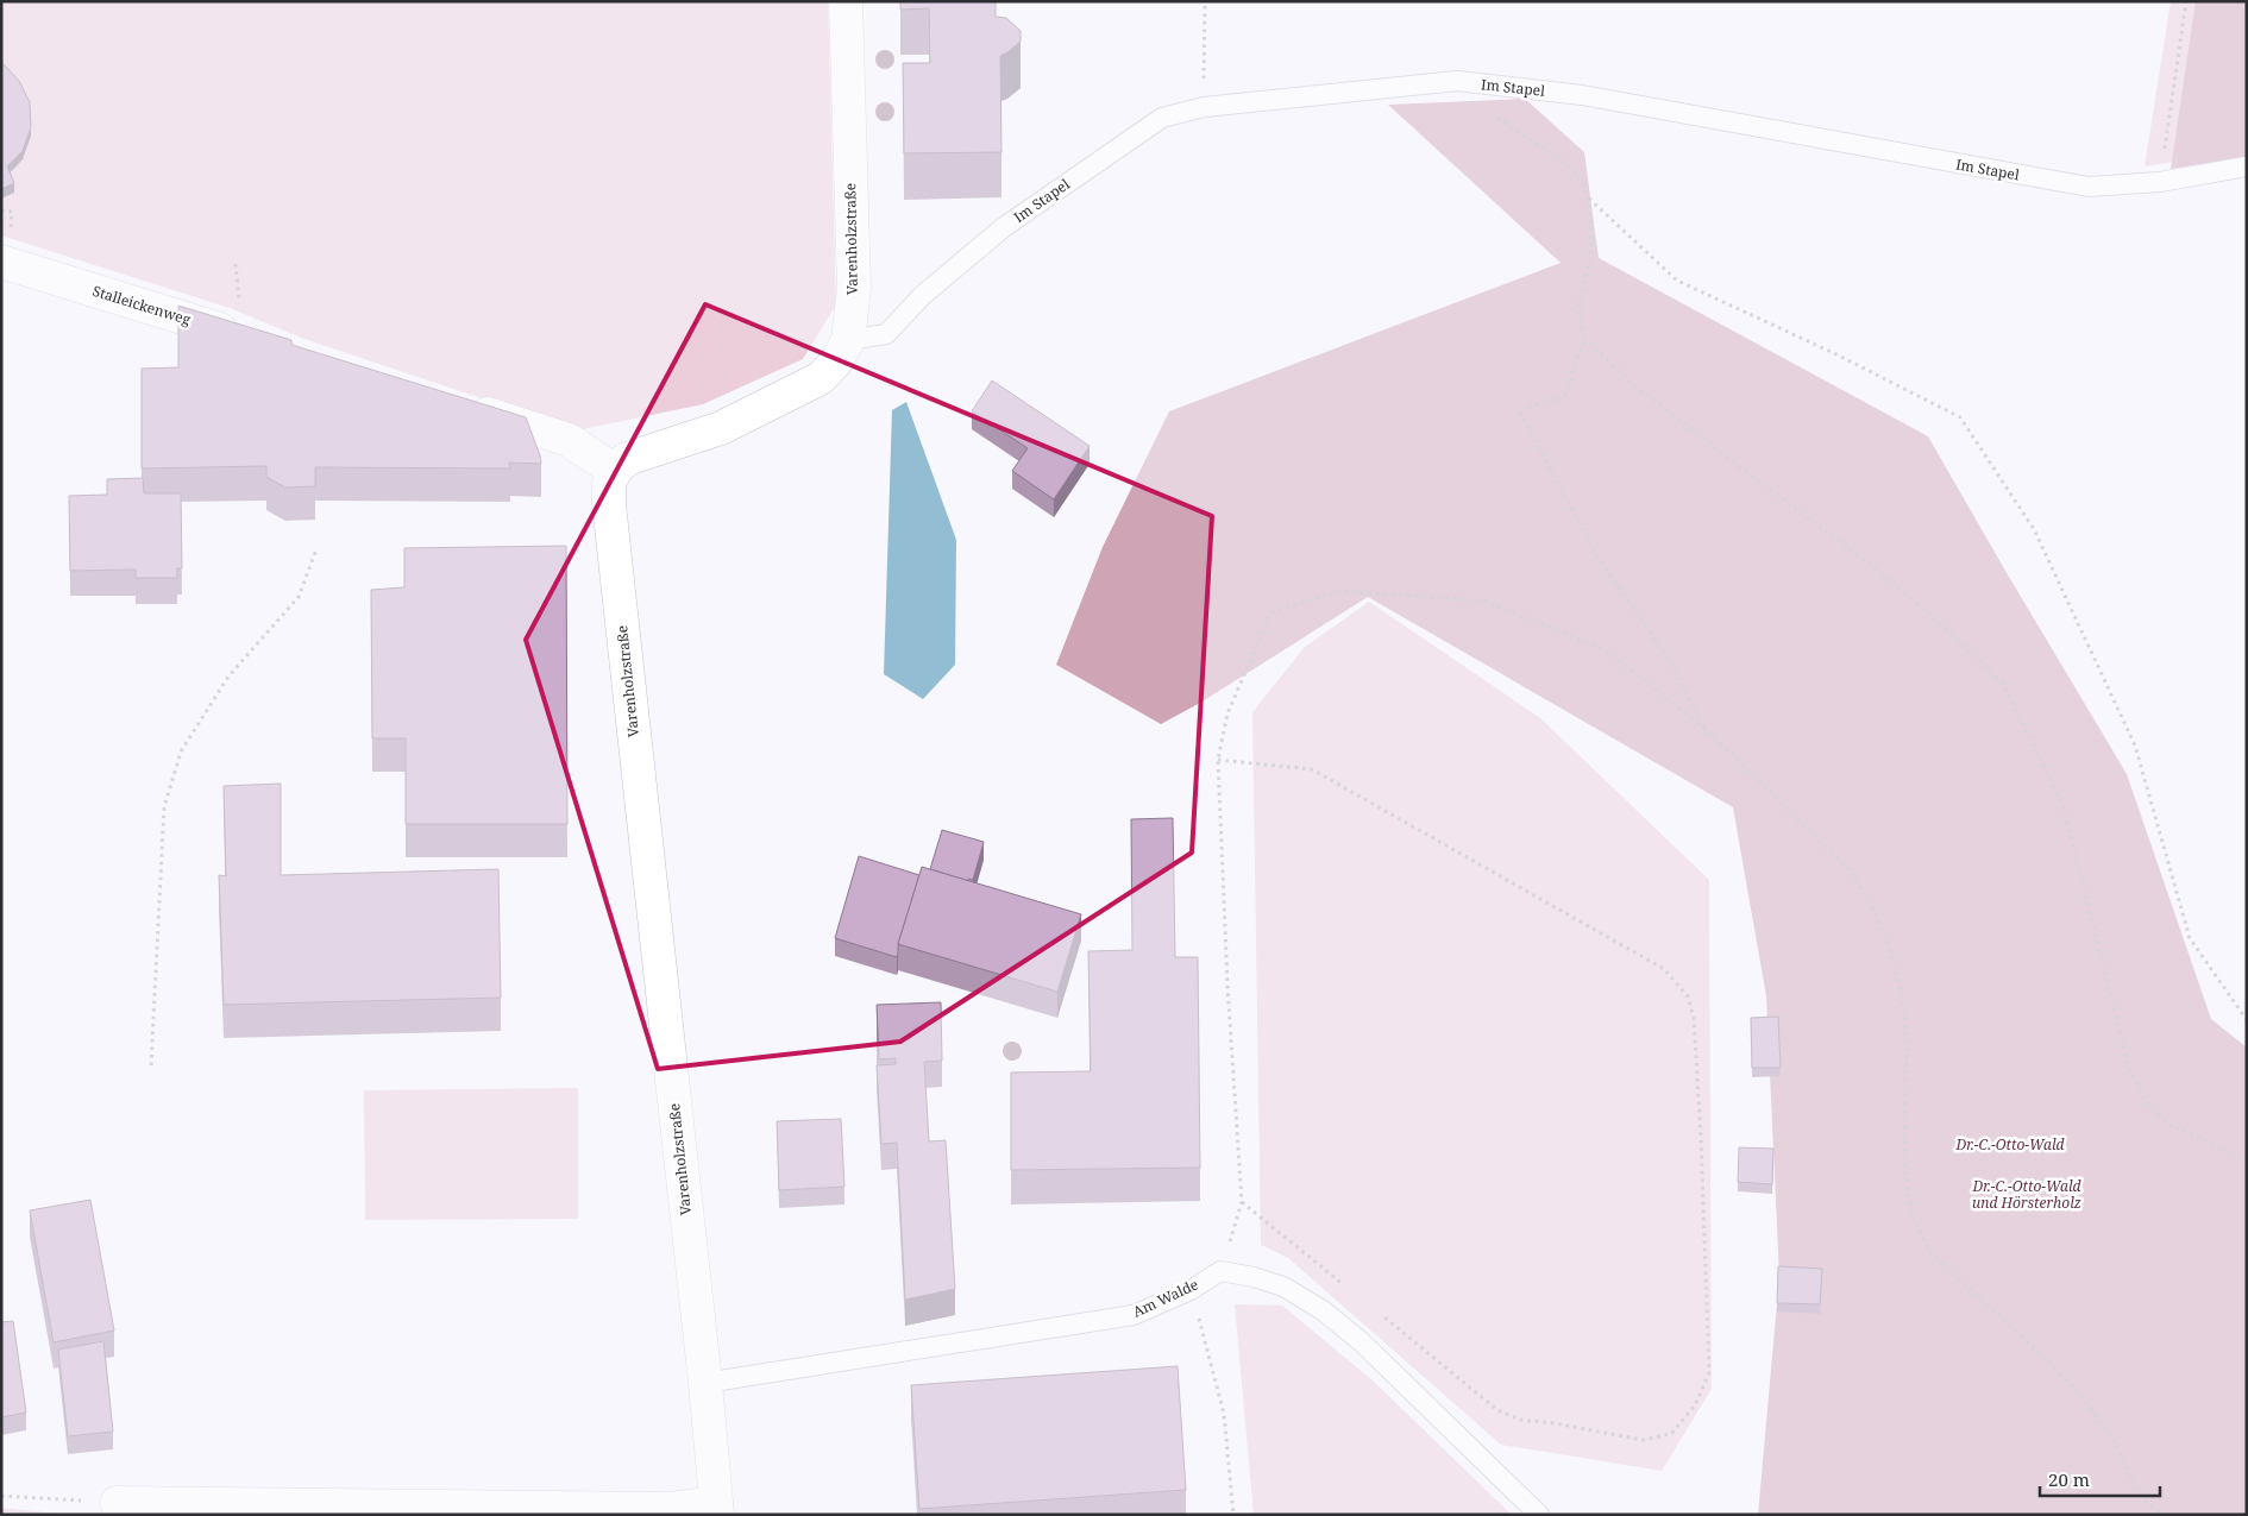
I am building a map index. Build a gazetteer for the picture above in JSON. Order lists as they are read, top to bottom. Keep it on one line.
{"streets":{"street":["Varenholzstraße","Stalleickenweg"],"lane":["Im Stapel","Am Walde"]},"crossings":[["Im Stapel","Varenholzstraße"],["Varenholzstraße","Am Walde"]],"parks":["Dr.-C.-Otto-Wald","Dr.-C.-Otto-Wald und Hörsterholz"],"scale_bar":"20 m"}
